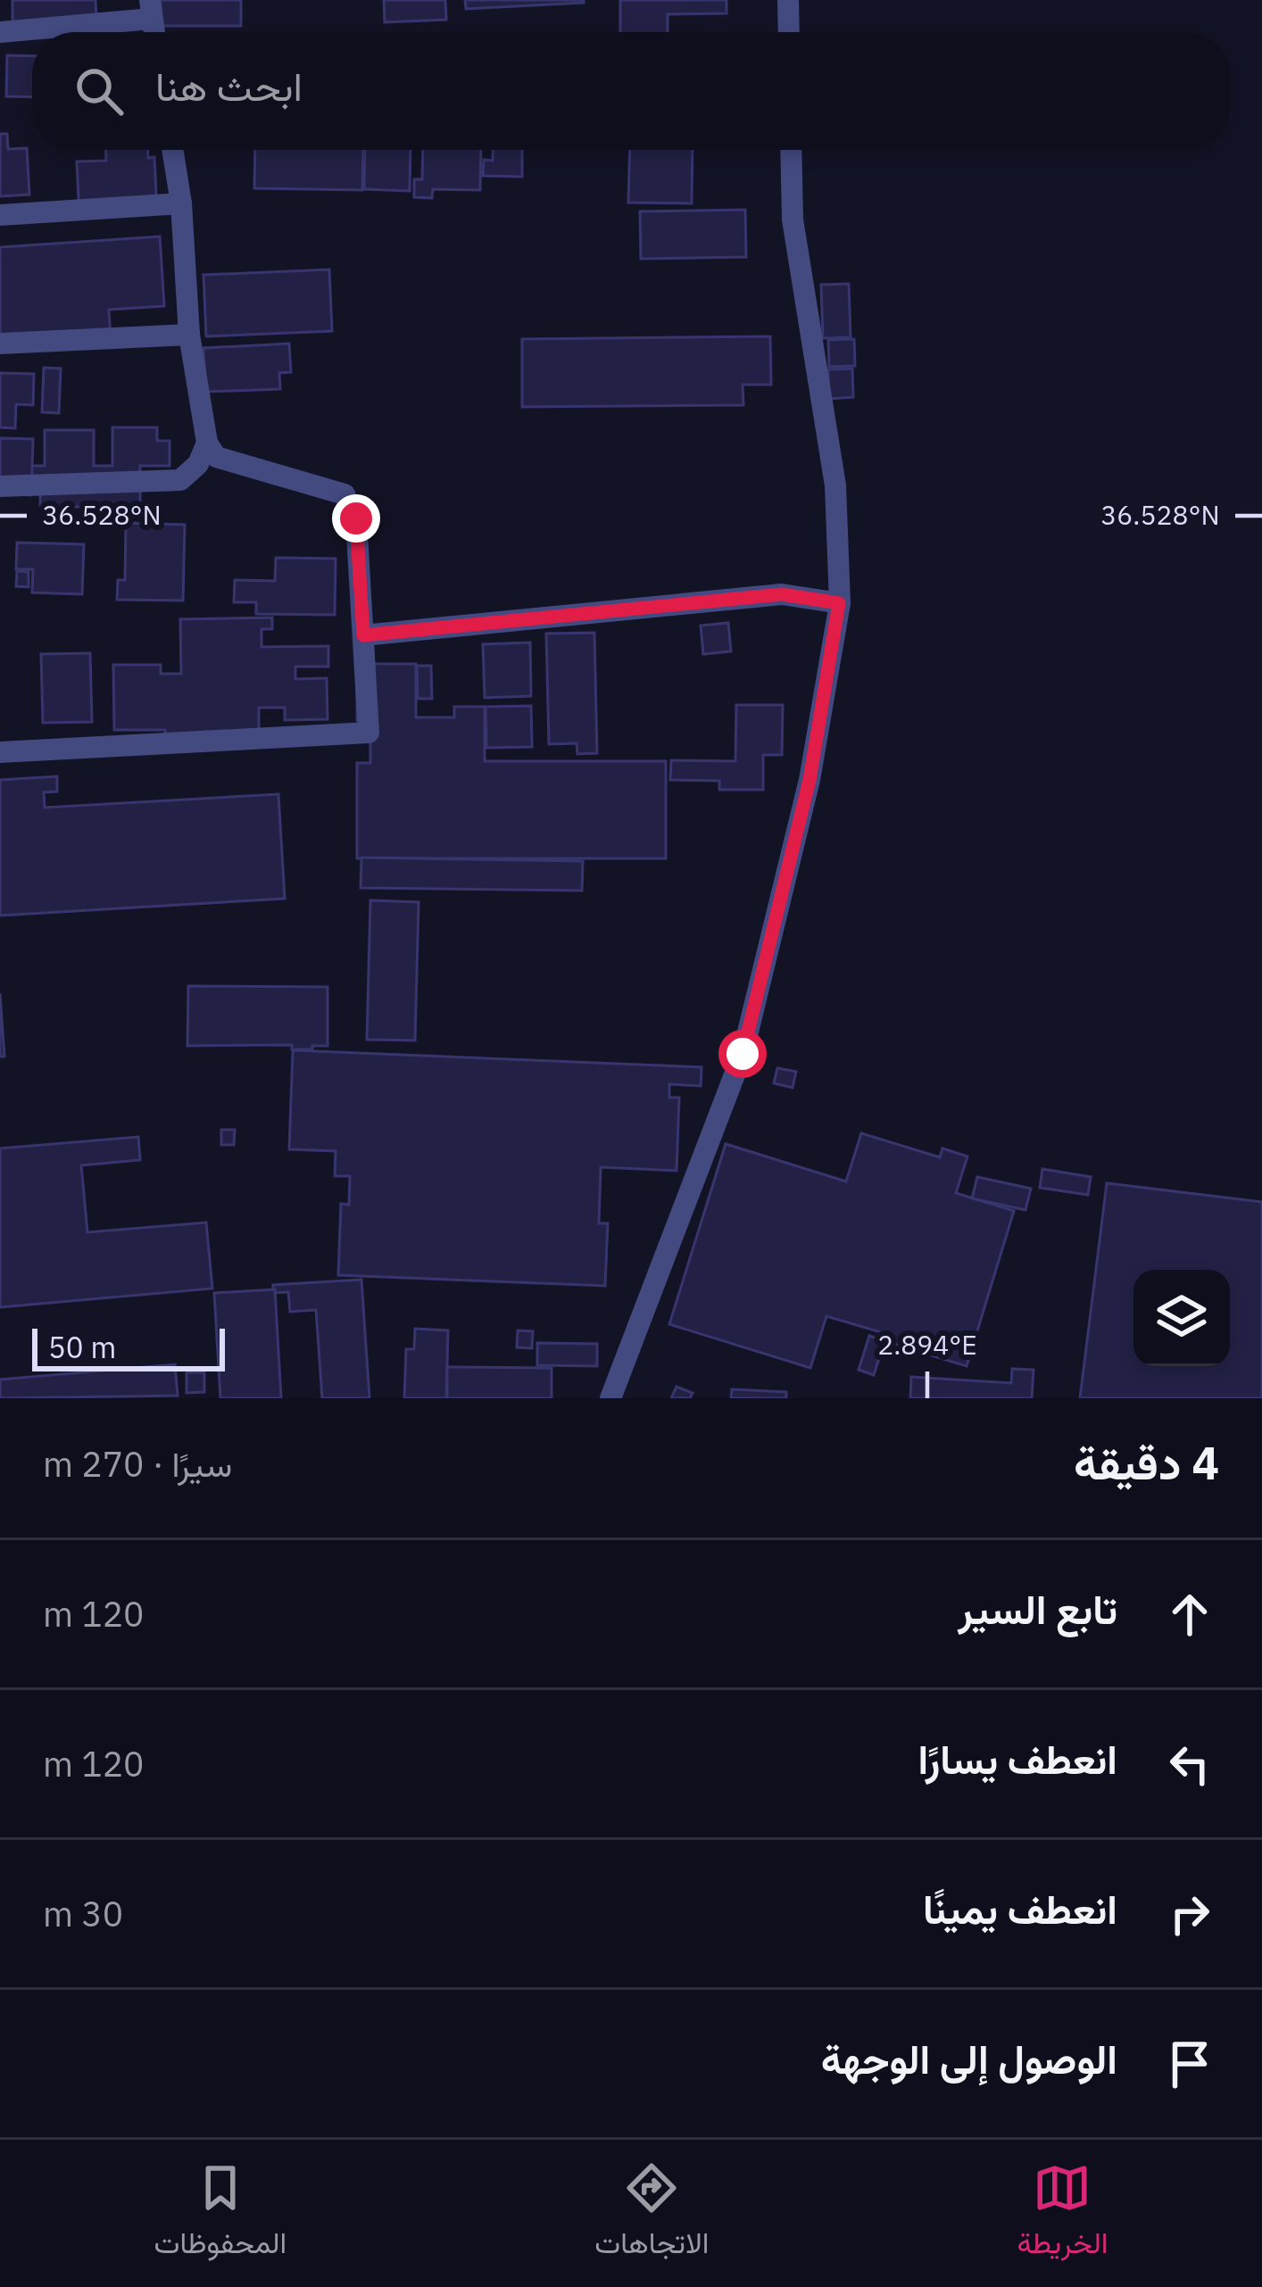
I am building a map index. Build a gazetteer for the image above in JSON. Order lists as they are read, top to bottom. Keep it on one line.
{"scale_bar":"50 m","page":{"search":"ابحث هنا","scale":"50 m","heading":["4 دقيقة","سيرًا · 270 m"],"list":[["تابع السير","120 m"],["انعطف يسارًا","120 m"],["انعطف يمينًا","30 m"],"الوصول إلى الوجهة"],"nav":["الخريطة","الاتجاهات","المحفوظات"]},"coordinates":["36.528°N","2.894°E"]}
